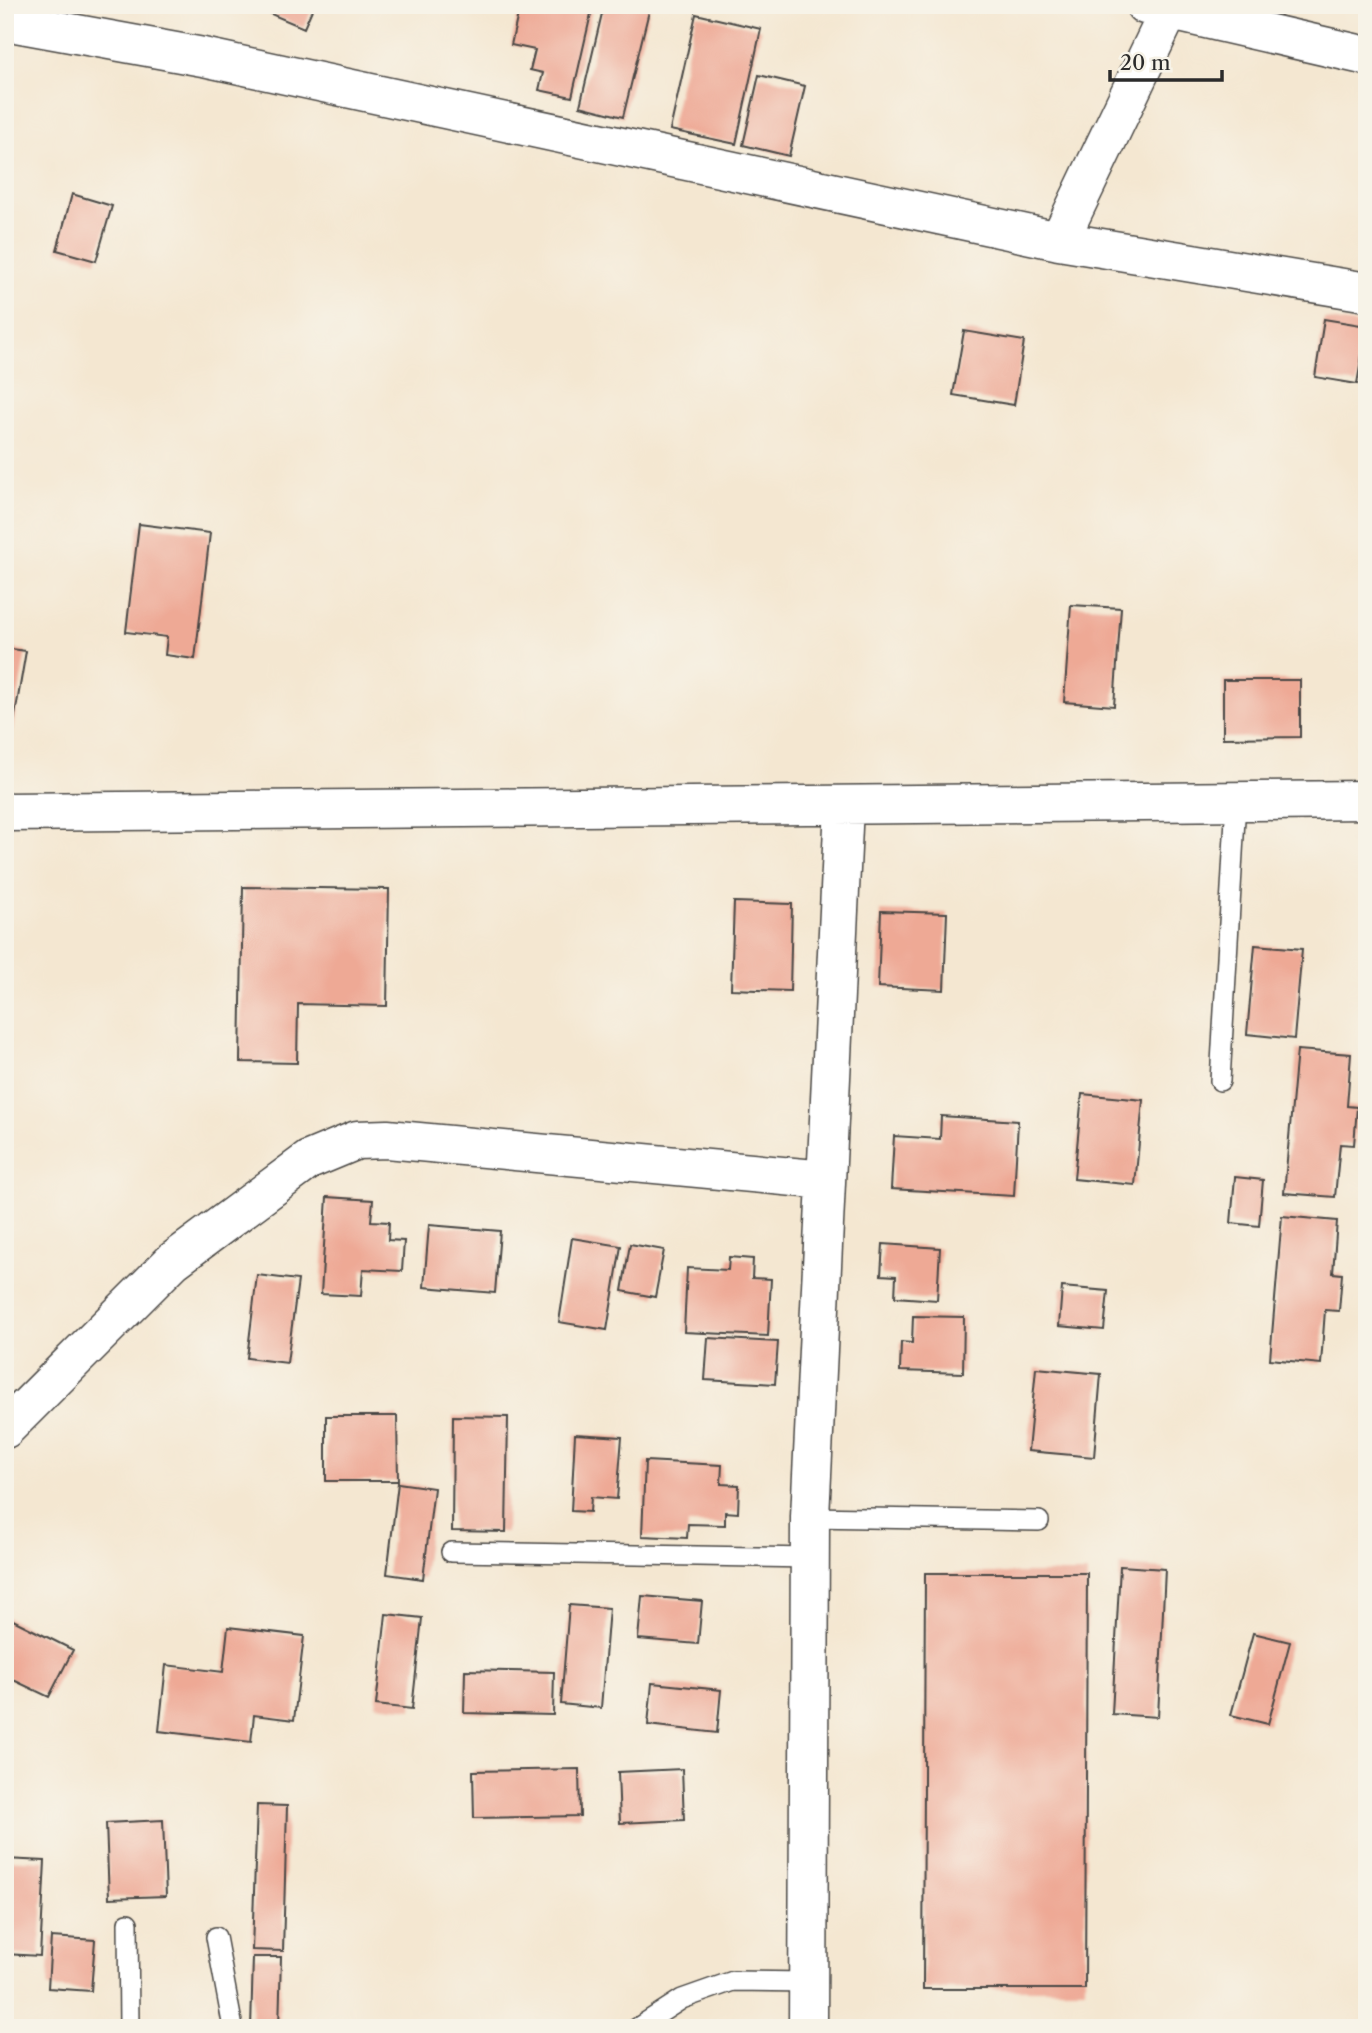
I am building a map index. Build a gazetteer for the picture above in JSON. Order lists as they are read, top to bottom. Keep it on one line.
{"scale_bar":"20 m"}
